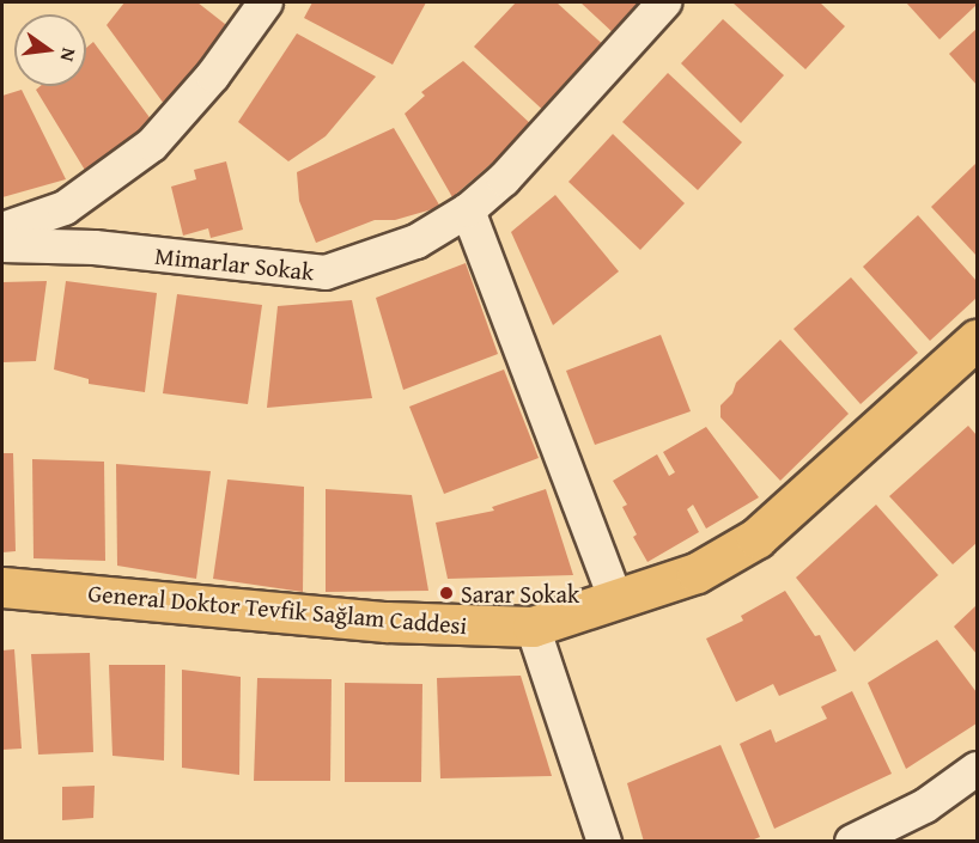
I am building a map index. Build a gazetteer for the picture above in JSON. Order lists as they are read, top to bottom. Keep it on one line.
{"streets":{"main road":["General Doktor Tevfik Sağlam Caddesi"],"street":["Mimarlar Sokak"]},"places":["Sarar Sokak"],"north":"right"}
